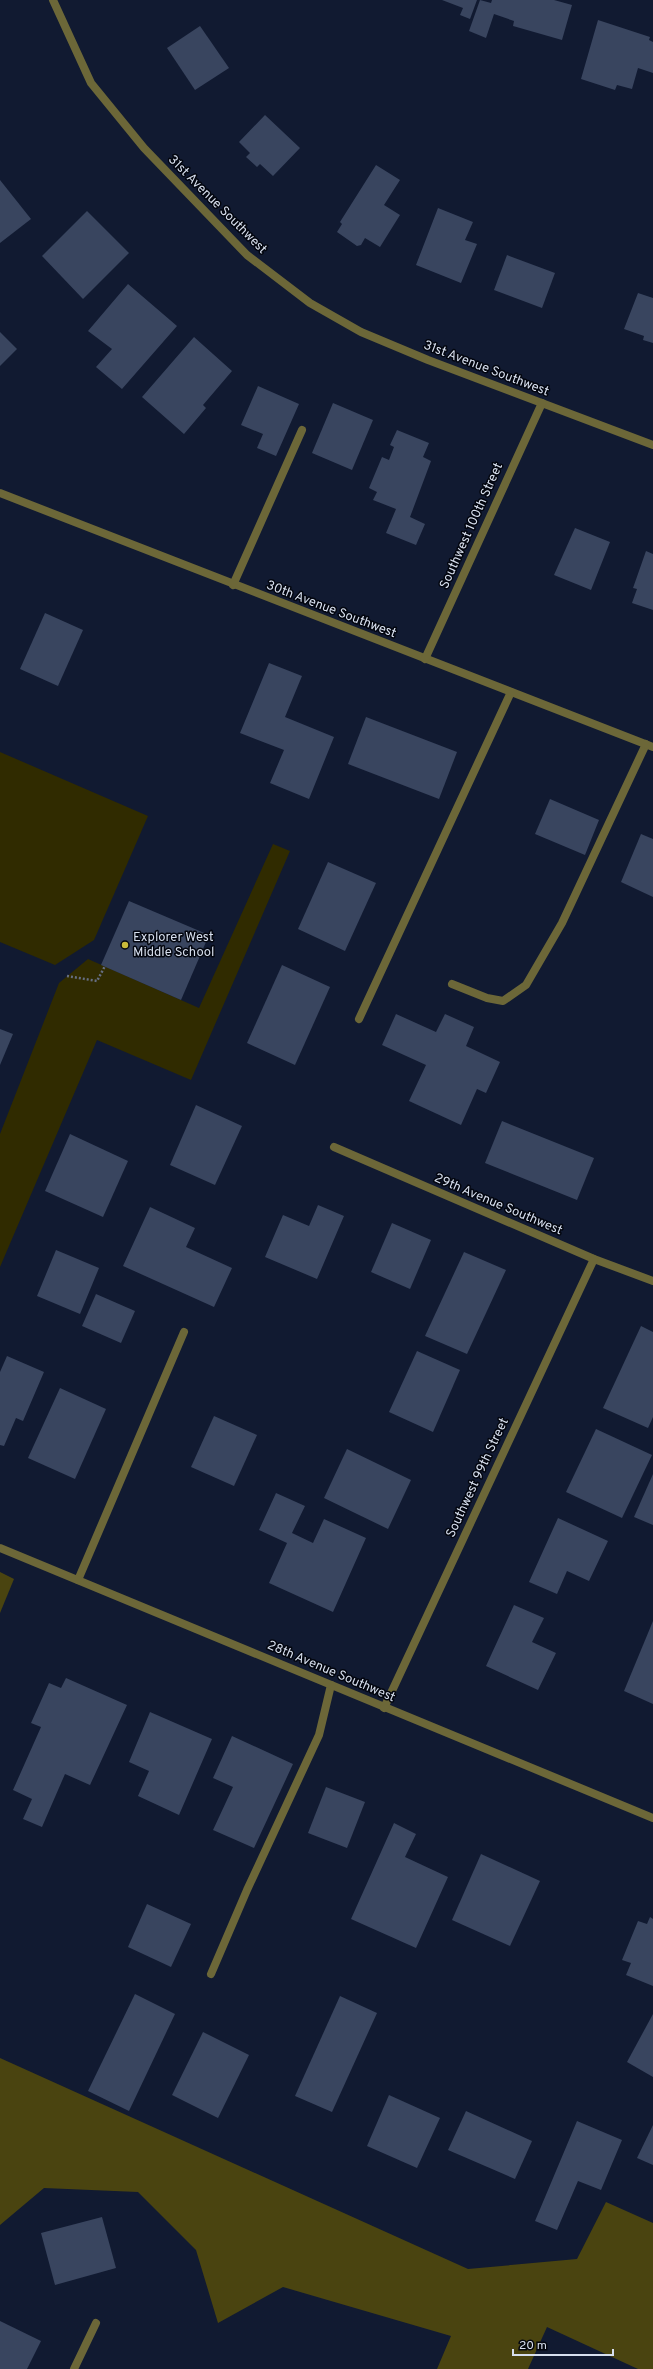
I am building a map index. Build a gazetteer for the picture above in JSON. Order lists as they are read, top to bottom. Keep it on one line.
{"streets":{"street":["31st Avenue Southwest","Southwest 100th Street","30th Avenue Southwest","29th Avenue Southwest","Southwest 99th Street","28th Avenue Southwest"]},"crossings":[["31st Avenue Southwest","Southwest 100th Street"],["Southwest 100th Street","30th Avenue Southwest"],["29th Avenue Southwest","Southwest 99th Street"],["Southwest 99th Street","28th Avenue Southwest"]],"places":["Explorer West Middle School"],"scale_bar":"20 m"}
